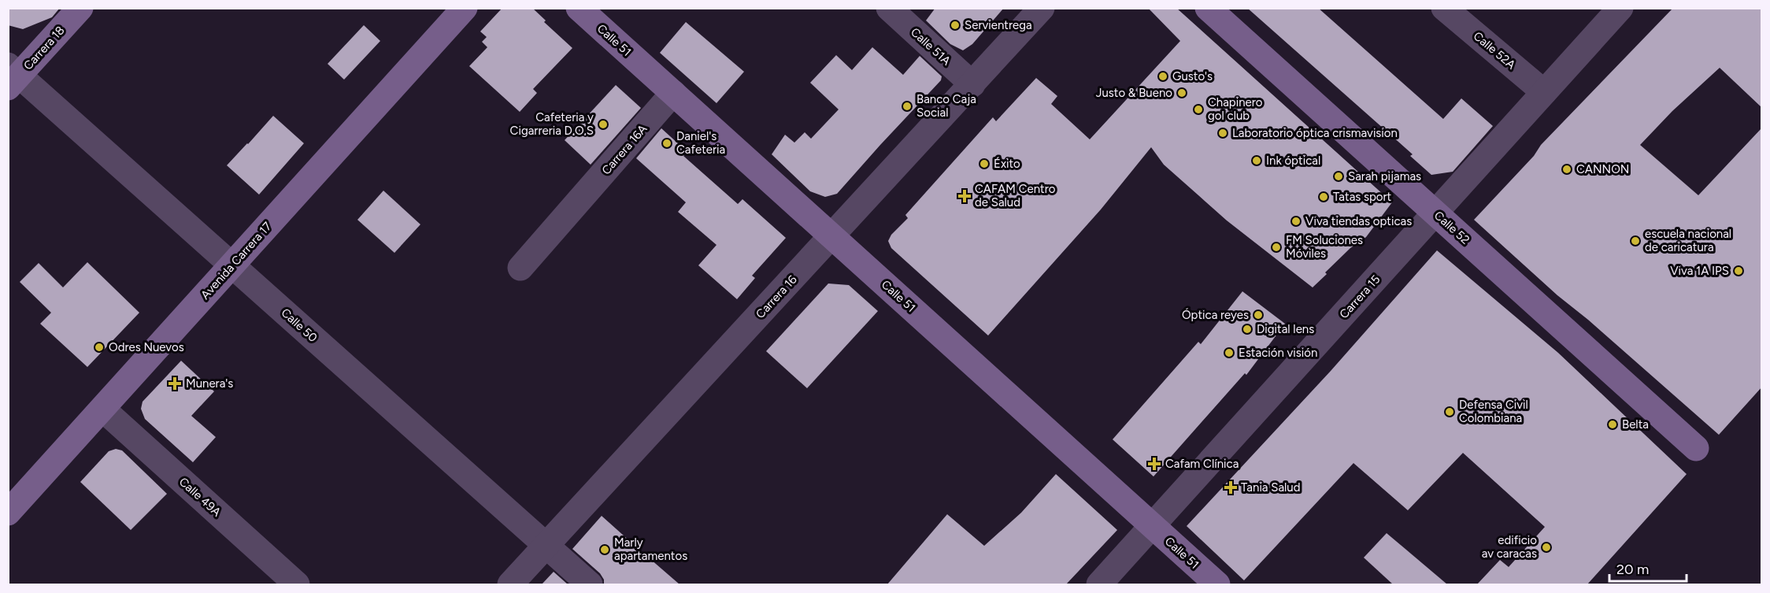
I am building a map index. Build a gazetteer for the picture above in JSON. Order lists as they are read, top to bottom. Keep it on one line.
{"streets":{"street":["Calle 51","Calle 51A","Carrera 18","Calle 52A","Carrera 16A","Calle 52","Avenida Carrera 17","Carrera 16","Carrera 15","Calle 50","Calle 49A"]},"crossings":[["Calle 51","Carrera 16A"],["Calle 51","Carrera 16"],["Calle 51","Carrera 15"],["Calle 51A","Carrera 16"],["Carrera 18","Calle 50"],["Calle 52A","Carrera 15"],["Calle 52","Carrera 15"],["Avenida Carrera 17","Calle 50"],["Avenida Carrera 17","Calle 49A"],["Carrera 16","Calle 50"]],"places":{"other":["Servientrega","Gusto's","Justo & Bueno","Banco Caja Social","Chapinero gol club","Cafeteria y Cigarreria D.O.S","Laboratorio óptica crismavision","Daniel's Cafeteria","Ink óptical","Éxito","CANNON","Sarah pijamas","Tatas sport","Viva tiendas opticas","escuela nacional de caricatura","FM Soluciones Móviles","Viva 1A IPS","Óptica reyes","Digital lens","Odres Nuevos","Estación visión","Defensa Civil Colombiana","Belta","edificio av caracas","Marly apartamentos"],"health":["CAFAM Centro de Salud","Munera's","Cafam Clínica","Tania Salud"]},"scale_bar":"20 m"}
